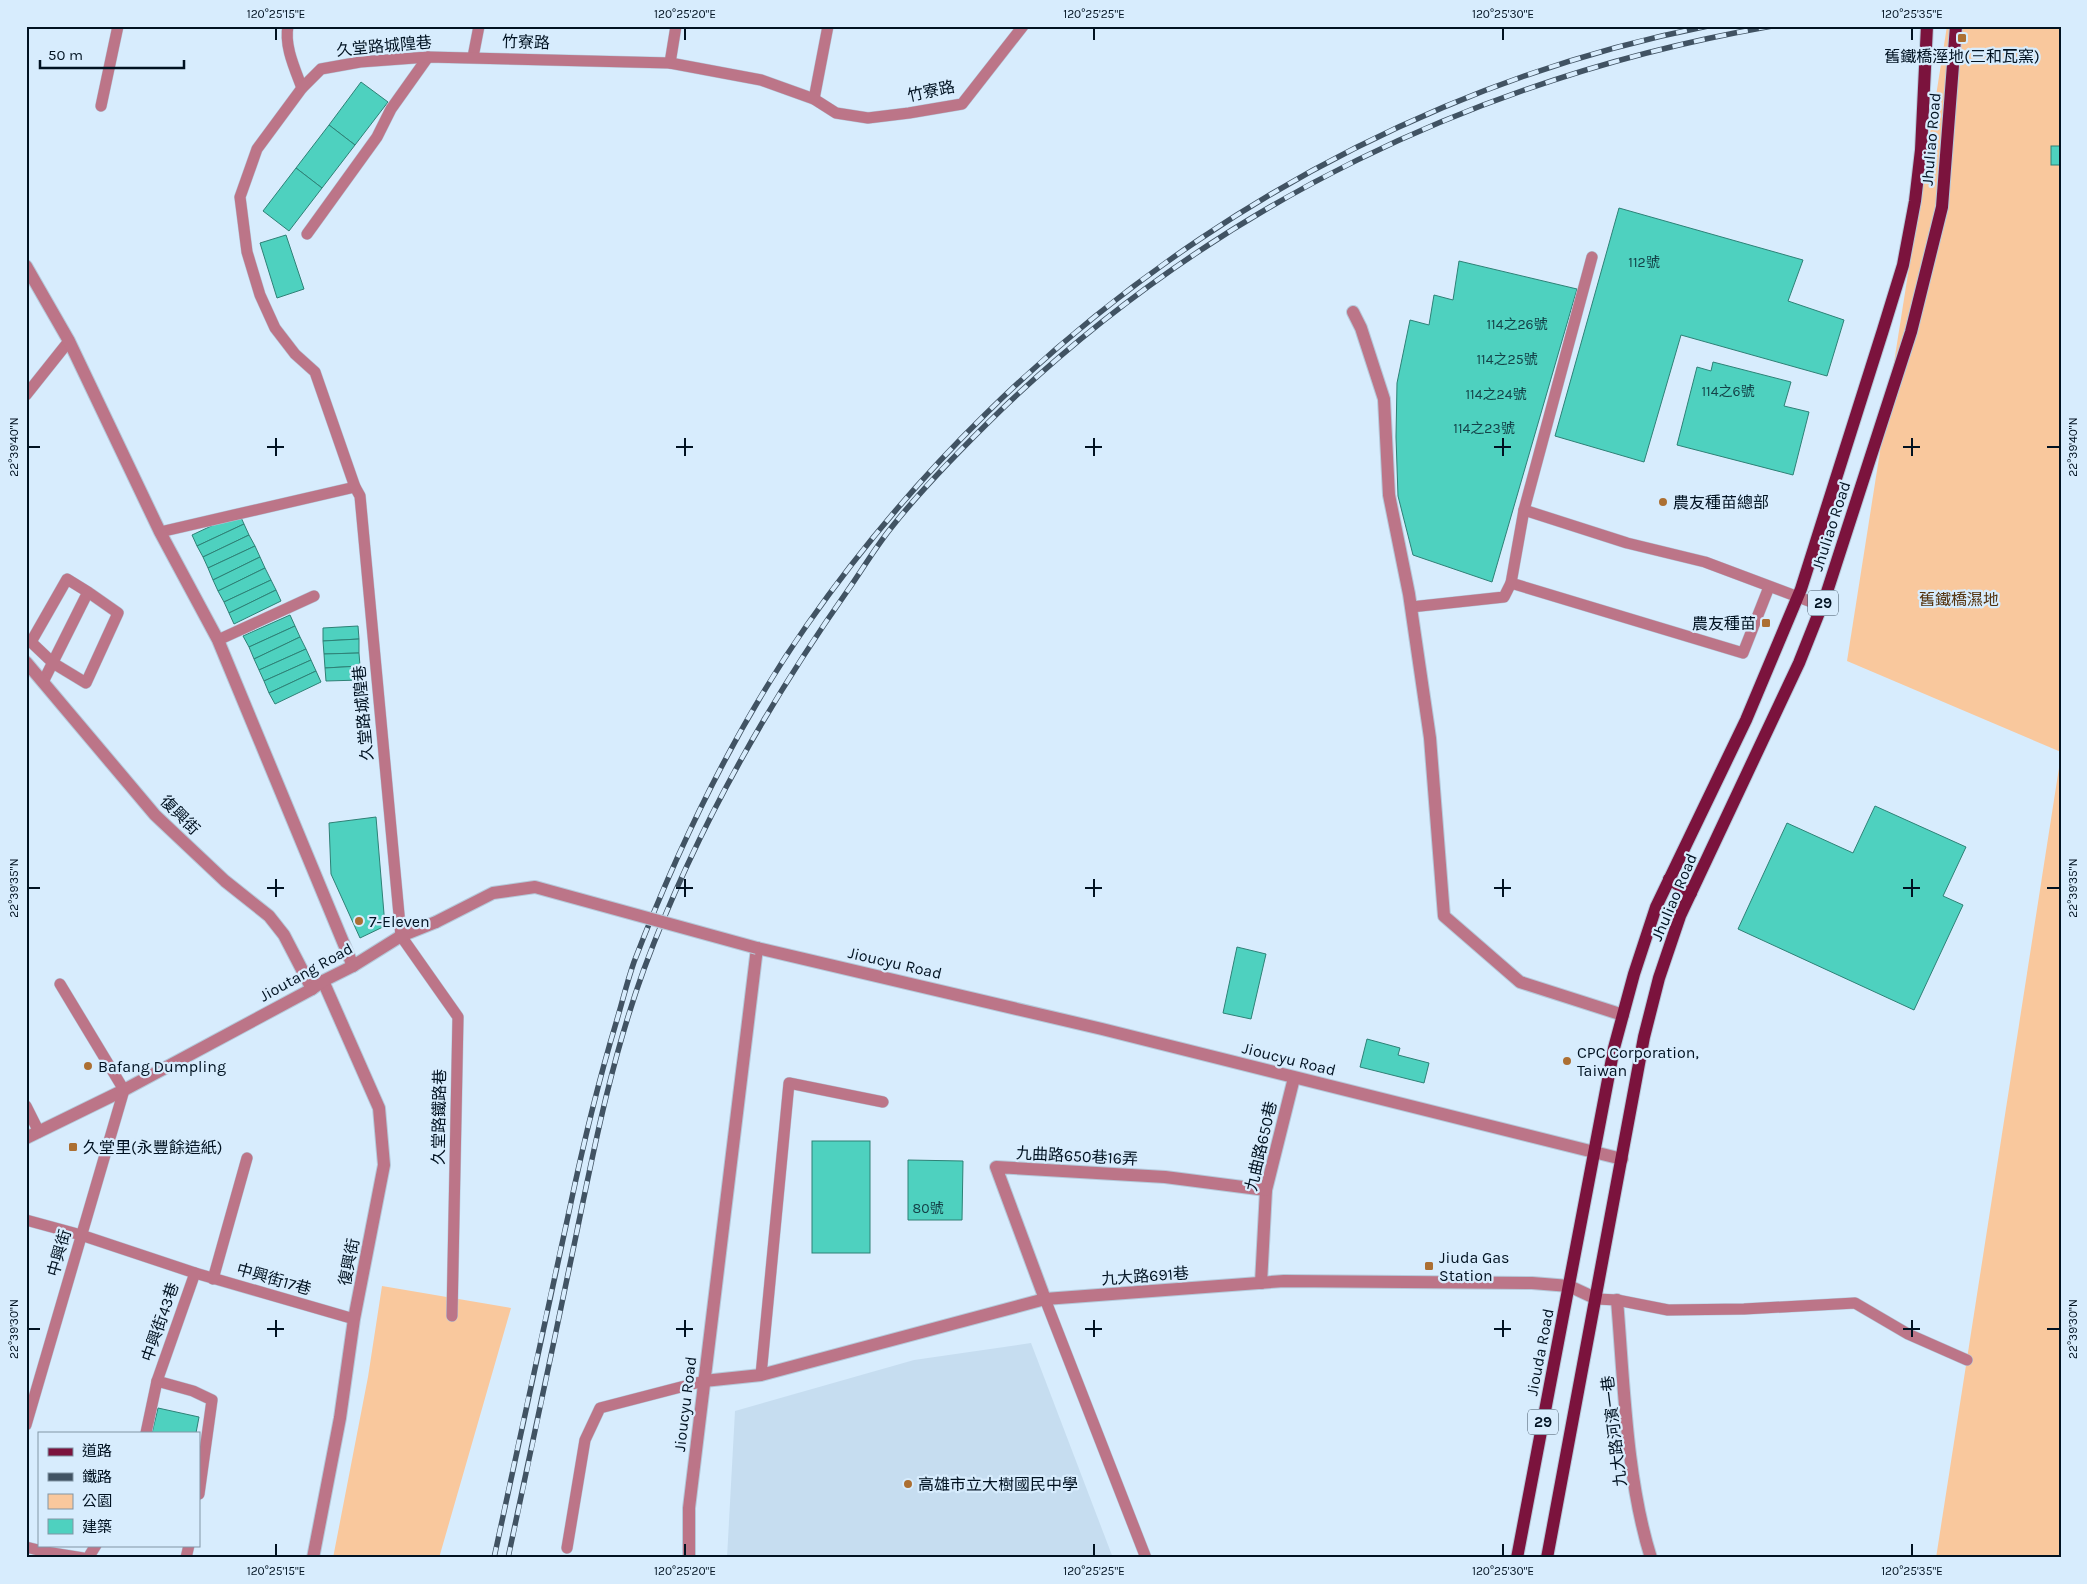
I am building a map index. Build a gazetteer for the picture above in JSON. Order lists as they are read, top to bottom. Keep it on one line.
{"streets":{"main road":["Jhuliao Road","29","Jiouda Road"],"street":["復興街","Jioucyu Road","Jioutang Road","九曲路650巷","九曲路650巷16弄","九大路691巷","九大路河濱一巷"],"lane":["竹寮路","久堂路城隍巷","久堂路鐵路巷","中興街","中興街17巷","中興街43巷"]},"crossings":[["竹寮路","久堂路城隍巷"],["久堂路城隍巷","Jioutang Road"],["久堂路城隍巷","久堂路鐵路巷"],["Jhuliao Road","29"],["Jhuliao Road","Jioucyu Road"],["Jhuliao Road","Jiouda Road"],["29","Jioucyu Road"],["29","九大路691巷"],["復興街","Jioutang Road"],["復興街","中興街17巷"],["Jioucyu Road","Jioutang Road"],["Jioucyu Road","九曲路650巷"],["Jioucyu Road","九大路691巷"],["Jioucyu Road","Jiouda Road"],["Jioutang Road","久堂路鐵路巷"],["Jioutang Road","中興街"],["九曲路650巷","九曲路650巷16弄"],["九曲路650巷","九大路691巷"],["九曲路650巷16弄","九大路691巷"],["中興街","中興街17巷"],["九大路691巷","Jiouda Road"],["中興街17巷","中興街43巷"]],"parks":["舊鐵橋濕地"],"places":{"transit":["舊鐵橋溼地(三和瓦窯)","農友種苗","久堂里(永豐餘造紙)","Jiuda Gas Station"],"other":["農友種苗總部","7-Eleven","CPC Corporation, Taiwan","Bafang Dumpling","高雄市立大樹國民中學"]},"house_numbers":["112號","114之26號","114之25號","114之6號","114之24號","114之23號","80號"],"legend":["道路","鐵路","公園","建築"],"scale_bar":"50 m","coordinates":["120°25'15\"E","120°25'20\"E","120°25'25\"E","120°25'30\"E","120°25'35\"E","22°39'40\"N","22°39'35\"N","22°39'30\"N"]}
